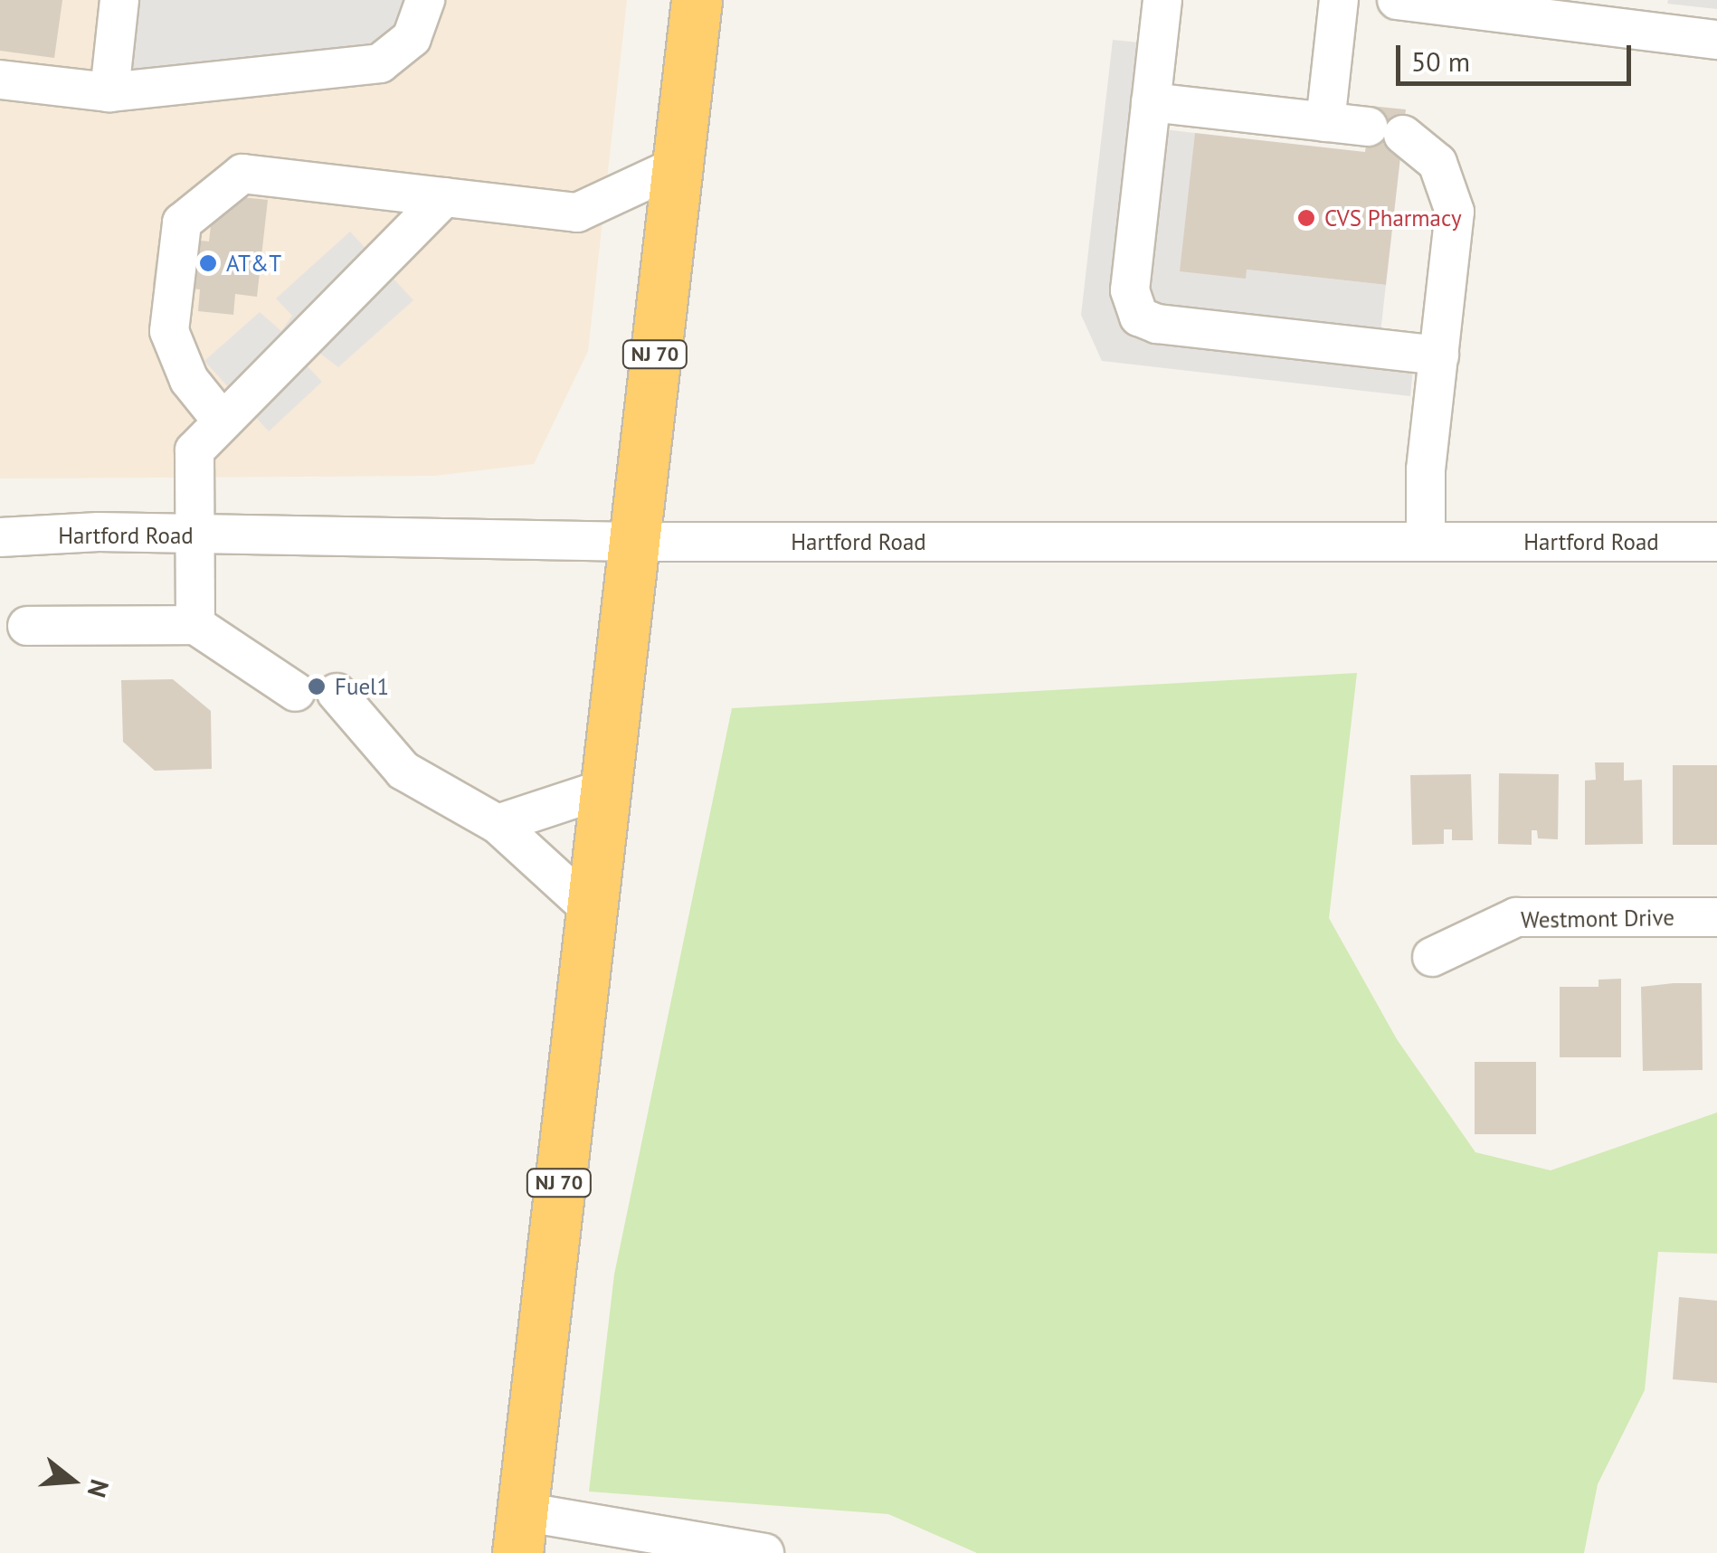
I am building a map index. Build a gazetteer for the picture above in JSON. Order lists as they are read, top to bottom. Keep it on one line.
{"streets":{"highway":["NJ 70"],"street":["Hartford Road","Westmont Drive"]},"crossings":[["NJ 70","Hartford Road"]],"places":["CVS Pharmacy","AT&T","Fuel1"],"scale_bar":"50 m","north":"right"}
